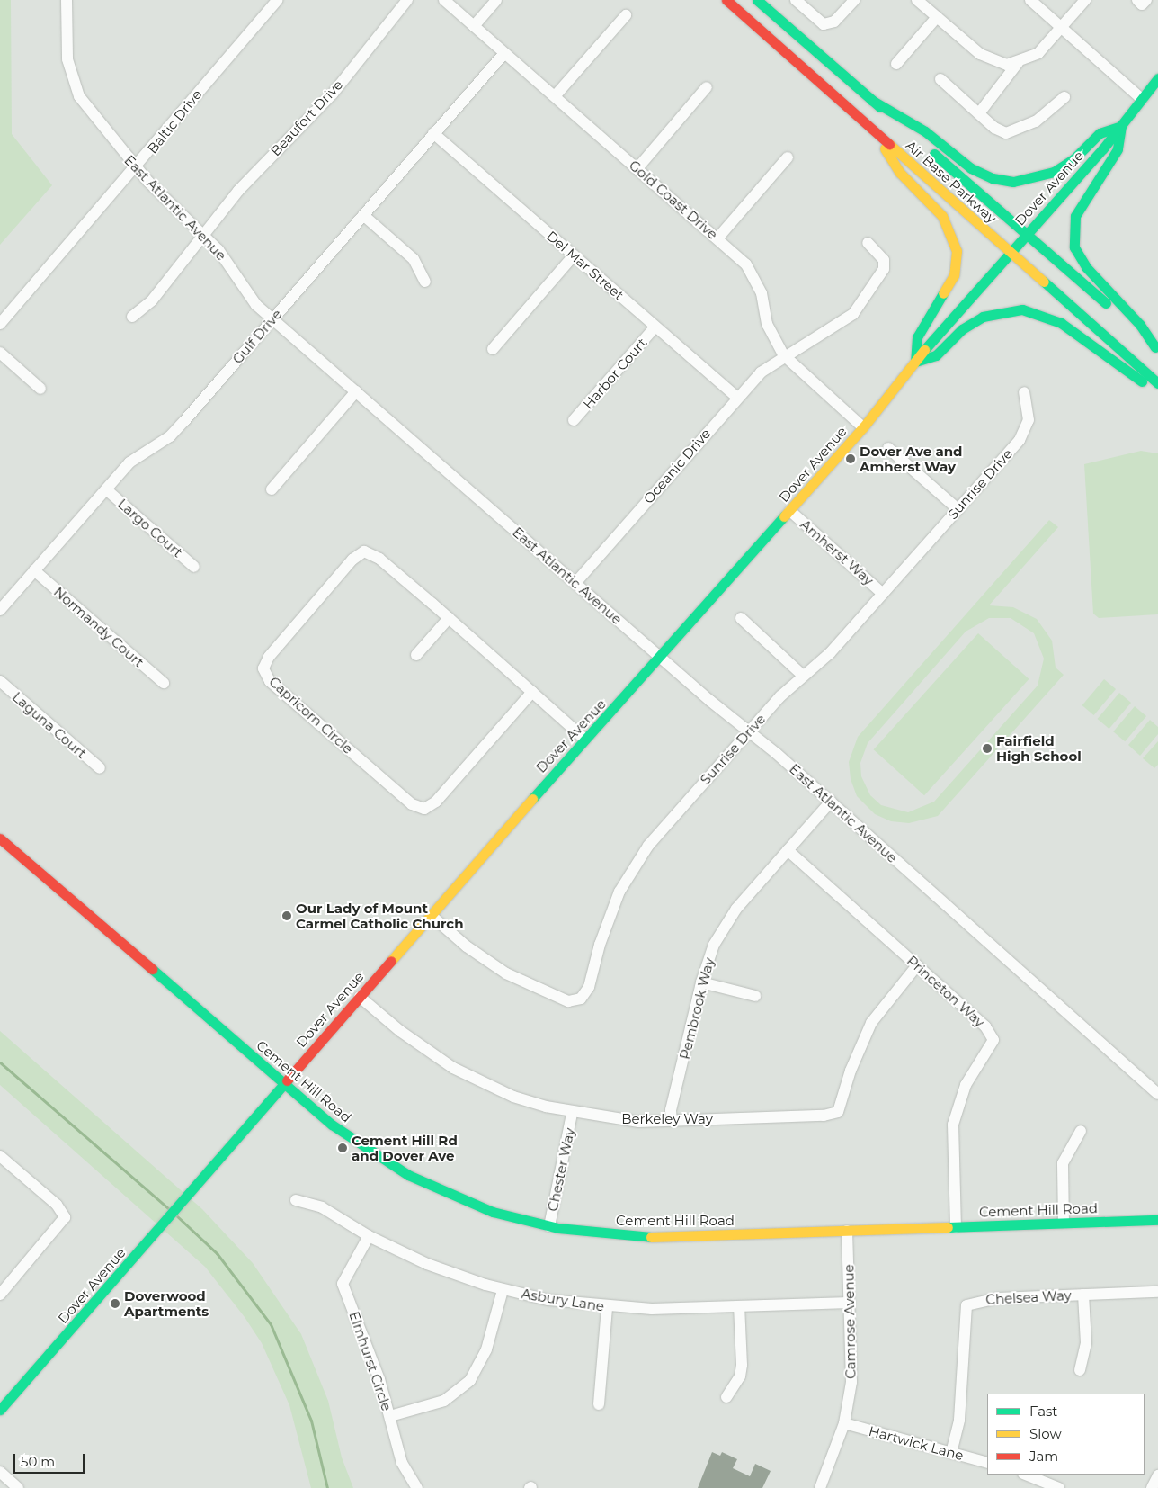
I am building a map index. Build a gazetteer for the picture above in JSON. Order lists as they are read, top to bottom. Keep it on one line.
{"streets":{"main road":["Air Base Parkway","Dover Avenue","Cement Hill Road"],"street":["Beaufort Drive","Baltic Drive","Gold Coast Drive","East Atlantic Avenue","Del Mar Street","Gulf Drive","Harbor Court","Oceanic Drive","Sunrise Drive","Largo Court","Amherst Way","Normandy Court","Capricorn Circle","Laguna Court","Princeton Way","Pembrook Way","Berkeley Way","Chester Way","Chelsea Way","Asbury Lane","Camrose Avenue","Elmhurst Circle","Hartwick Lane"]},"crossings":[["Beaufort Drive","East Atlantic Avenue"],["Baltic Drive","East Atlantic Avenue"],["Air Base Parkway","Dover Avenue"],["Dover Avenue","Gold Coast Drive"],["Dover Avenue","East Atlantic Avenue"],["Dover Avenue","Sunrise Drive"],["Dover Avenue","Amherst Way"],["Dover Avenue","Capricorn Circle"],["Dover Avenue","Cement Hill Road"],["Dover Avenue","Berkeley Way"],["Gold Coast Drive","Gulf Drive"],["Gold Coast Drive","Oceanic Drive"],["East Atlantic Avenue","Gulf Drive"],["East Atlantic Avenue","Oceanic Drive"],["East Atlantic Avenue","Sunrise Drive"],["East Atlantic Avenue","Pembrook Way"],["Del Mar Street","Gulf Drive"],["Del Mar Street","Harbor Court"],["Del Mar Street","Oceanic Drive"],["Gulf Drive","Largo Court"],["Gulf Drive","Normandy Court"],["Sunrise Drive","Amherst Way"],["Princeton Way","Pembrook Way"],["Princeton Way","Cement Hill Road"],["Princeton Way","Berkeley Way"],["Pembrook Way","Berkeley Way"],["Cement Hill Road","Chester Way"],["Cement Hill Road","Camrose Avenue"],["Berkeley Way","Chester Way"],["Chelsea Way","Hartwick Lane"],["Asbury Lane","Camrose Avenue"],["Asbury Lane","Elmhurst Circle"],["Camrose Avenue","Hartwick Lane"]],"places":["Dover Ave and Amherst Way","Fairfield High School","Our Lady of Mount Carmel Catholic Church","Cement Hill Rd and Dover Ave","Doverwood Apartments"],"legend":["Fast","Slow","Jam"],"scale_bar":"50 m"}
